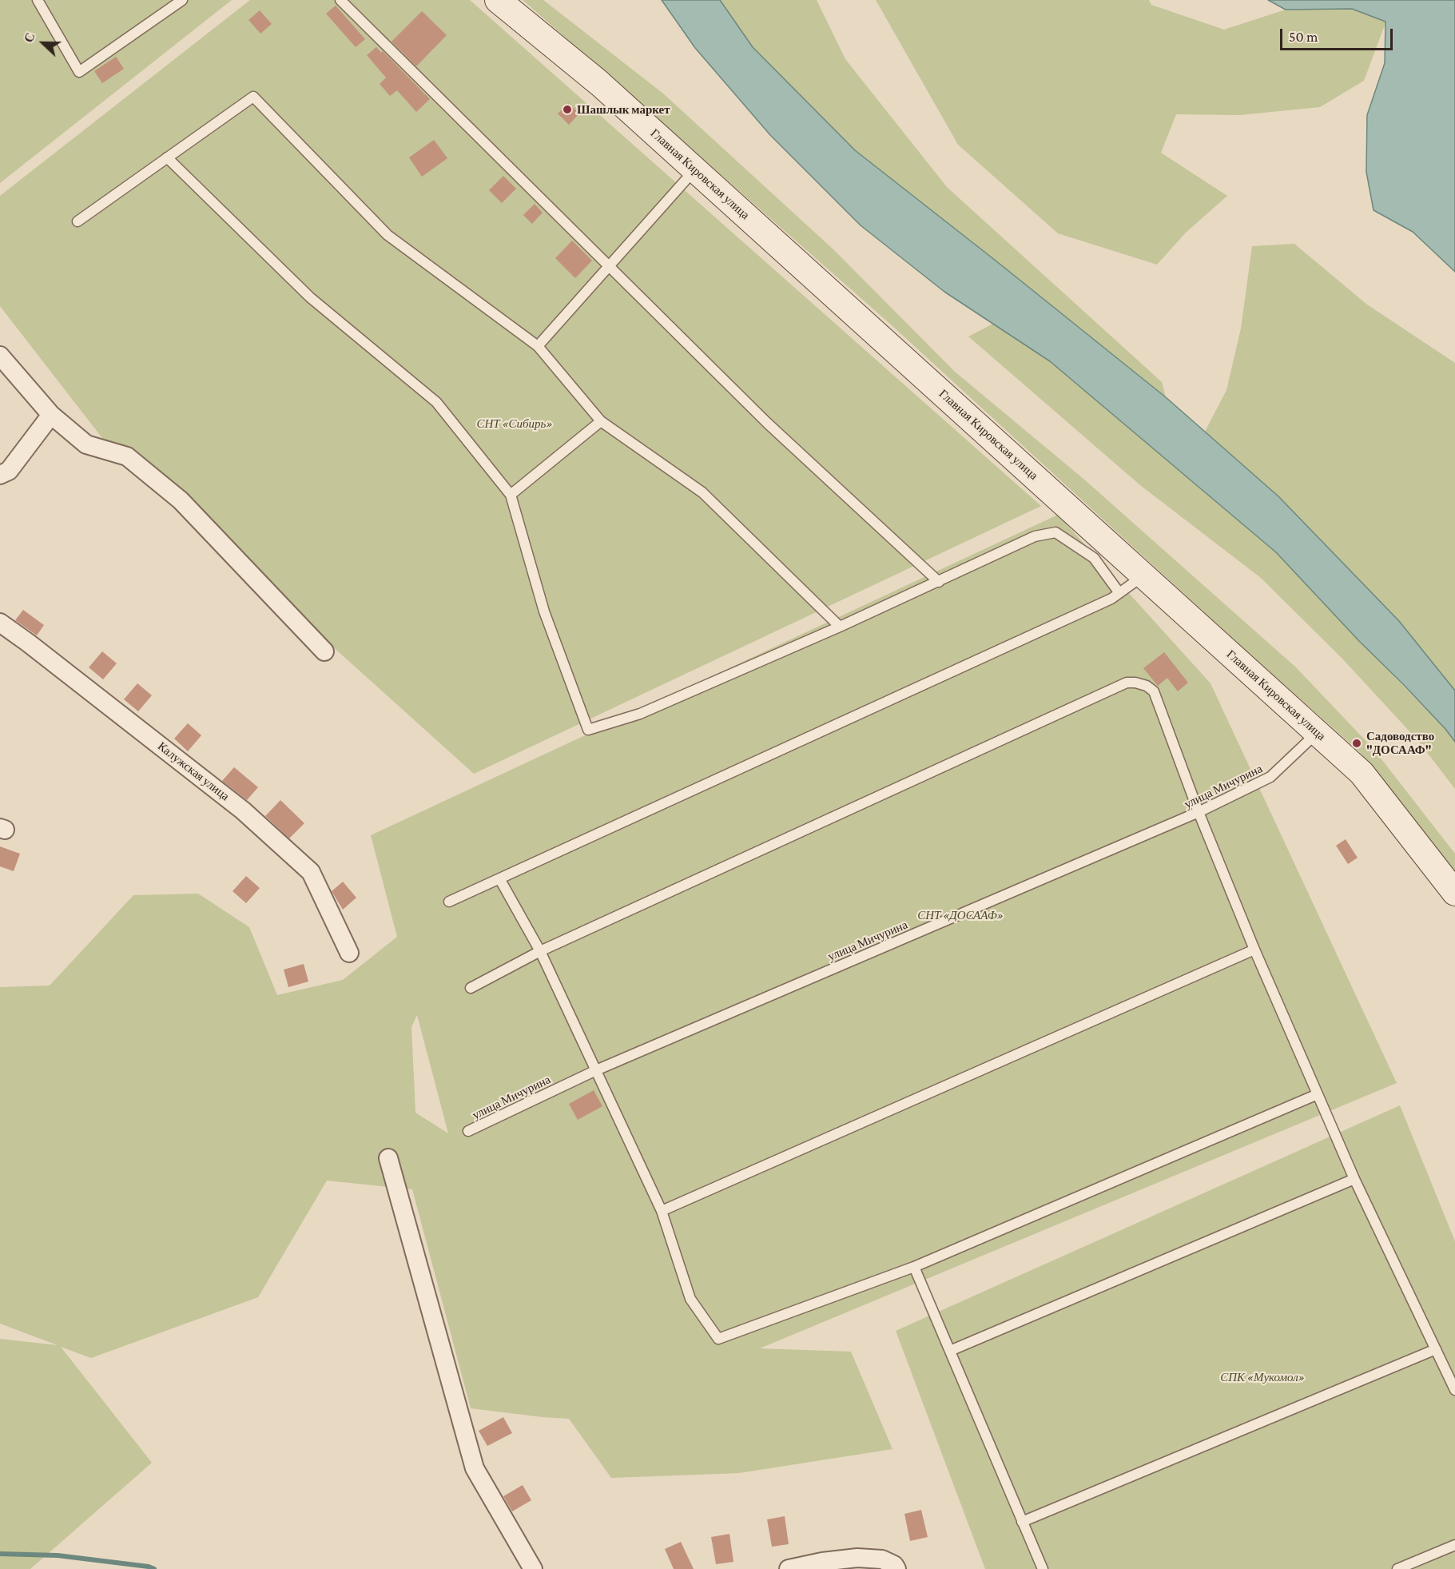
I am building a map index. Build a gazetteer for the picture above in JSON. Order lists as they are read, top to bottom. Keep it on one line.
{"streets":{"main road":["Главная Кировская улица"],"street":["Калужская улица"],"lane":["улица Мичурина"]},"crossings":[["Главная Кировская улица","улица Мичурина"]],"parks":["СНТ «Сибирь»","СНТ «ДОСААФ»","СПК «Мукомол»"],"places":["Шашлык маркет","Садоводство \"ДОСААФ\""],"scale_bar":"50 m","north":"left"}
